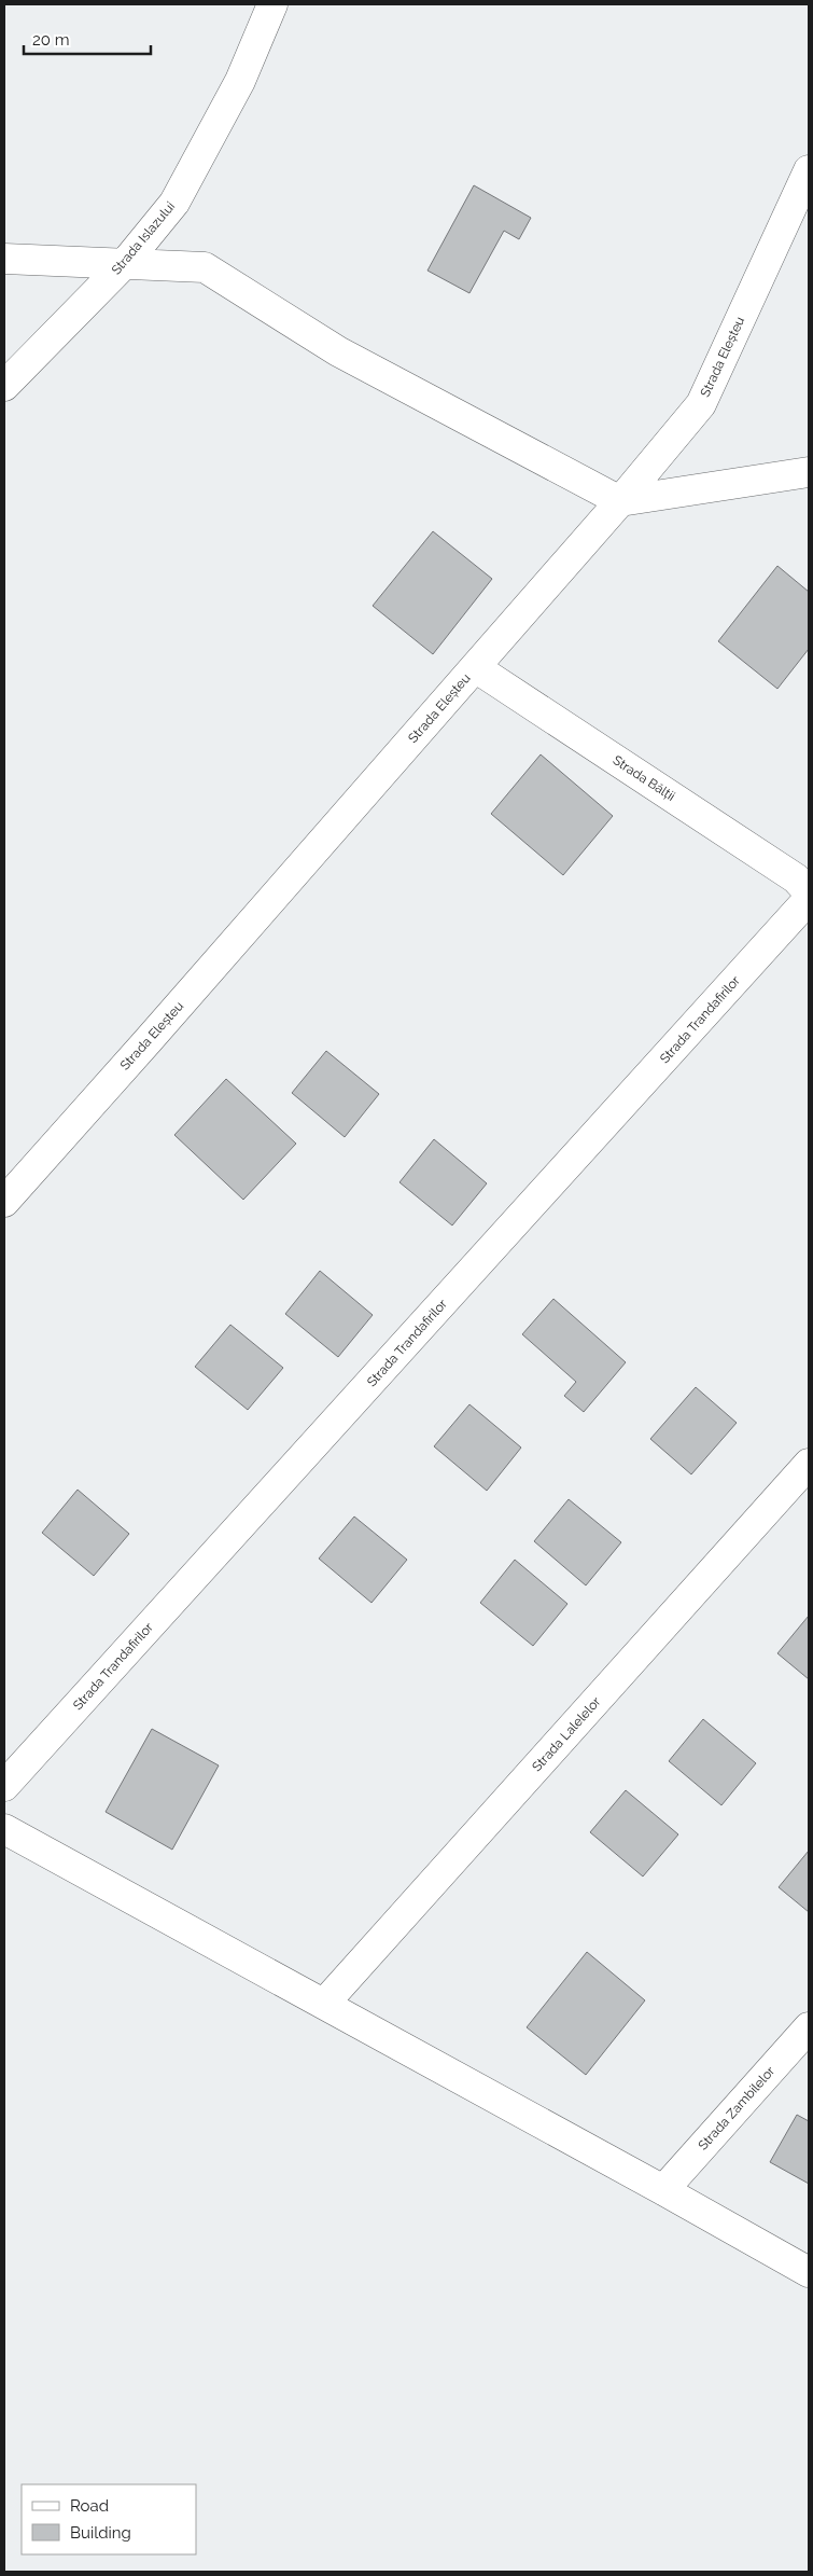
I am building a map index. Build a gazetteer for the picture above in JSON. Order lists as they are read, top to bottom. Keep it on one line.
{"streets":{"street":["Strada Islazului","Strada Eleșteu","Strada Bălții","Strada Trandafirilor","Strada Lalelelor","Strada Zambilelor"]},"crossings":[["Strada Eleșteu","Strada Bălții"]],"legend":["Road","Building"],"scale_bar":"20 m"}
